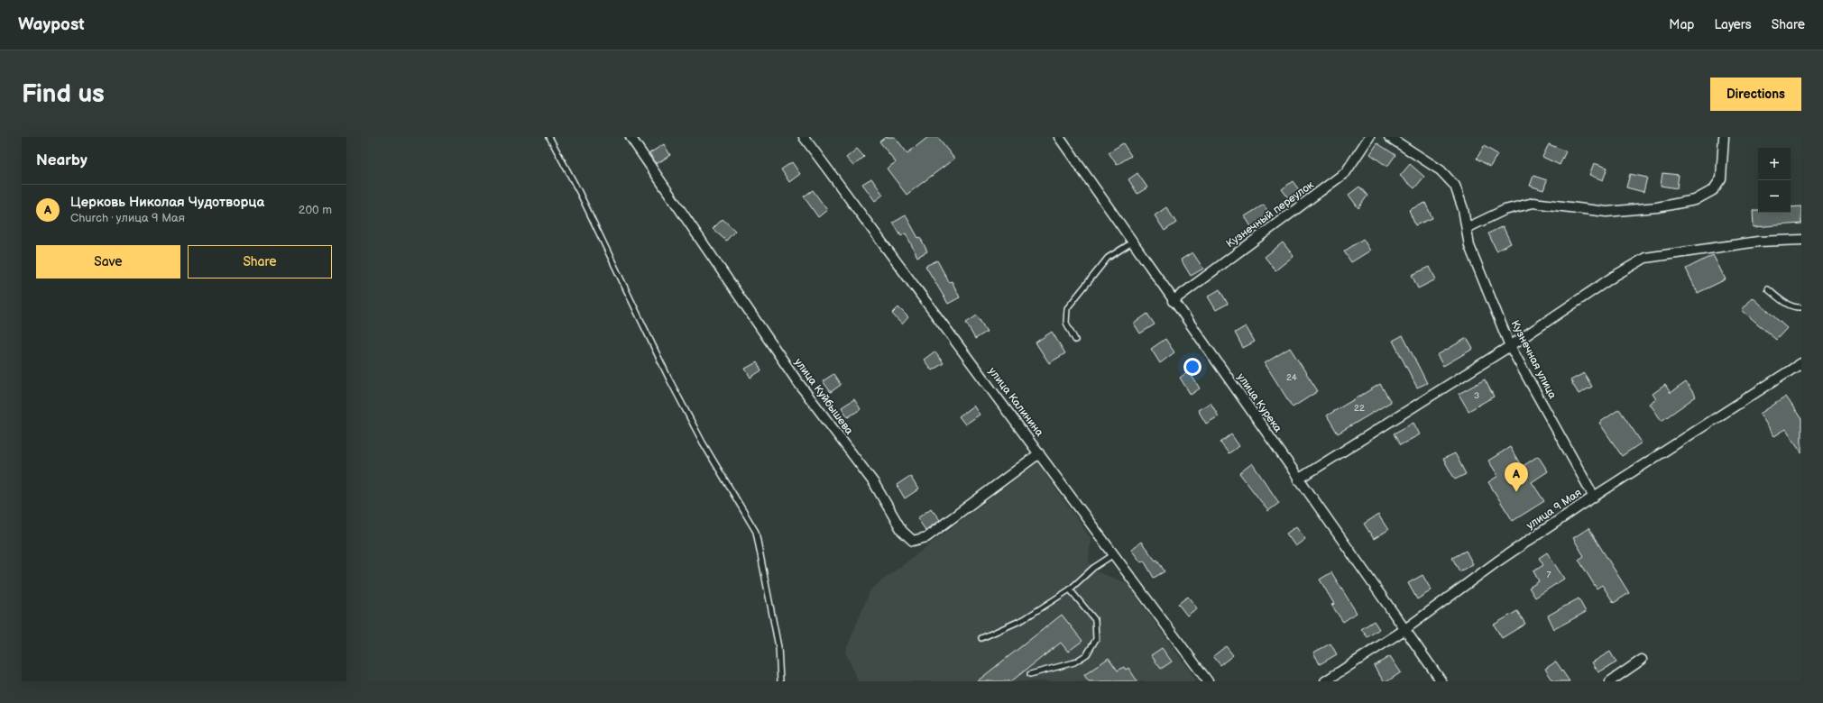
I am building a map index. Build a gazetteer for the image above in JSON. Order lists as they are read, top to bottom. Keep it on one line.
{"streets":{"street":["Кузнечный переулок","Кузнечная улица","улица Куйбышева","улица Калинина","улица Курека","улица 9 Мая"]},"crossings":[["Кузнечный переулок","улица Курека"],["Кузнечная улица","улица 9 Мая"],["улица Куйбышева","улица Калинина"],["улица Курека","улица 9 Мая"]],"house_numbers":["24","3","22","7"],"page":{"header":"Waypost","nav":["Map","Layers","Share"],"buttons":["Directions",["Save","Share"]],"title":"Find us","heading":"Nearby","map_buttons":["+","−"],"list":[{"mark":"A","name":"Церковь Николая Чудотворца","note":"Church · улица 9 Мая","value":"200 m"}],"pins":"A"}}
